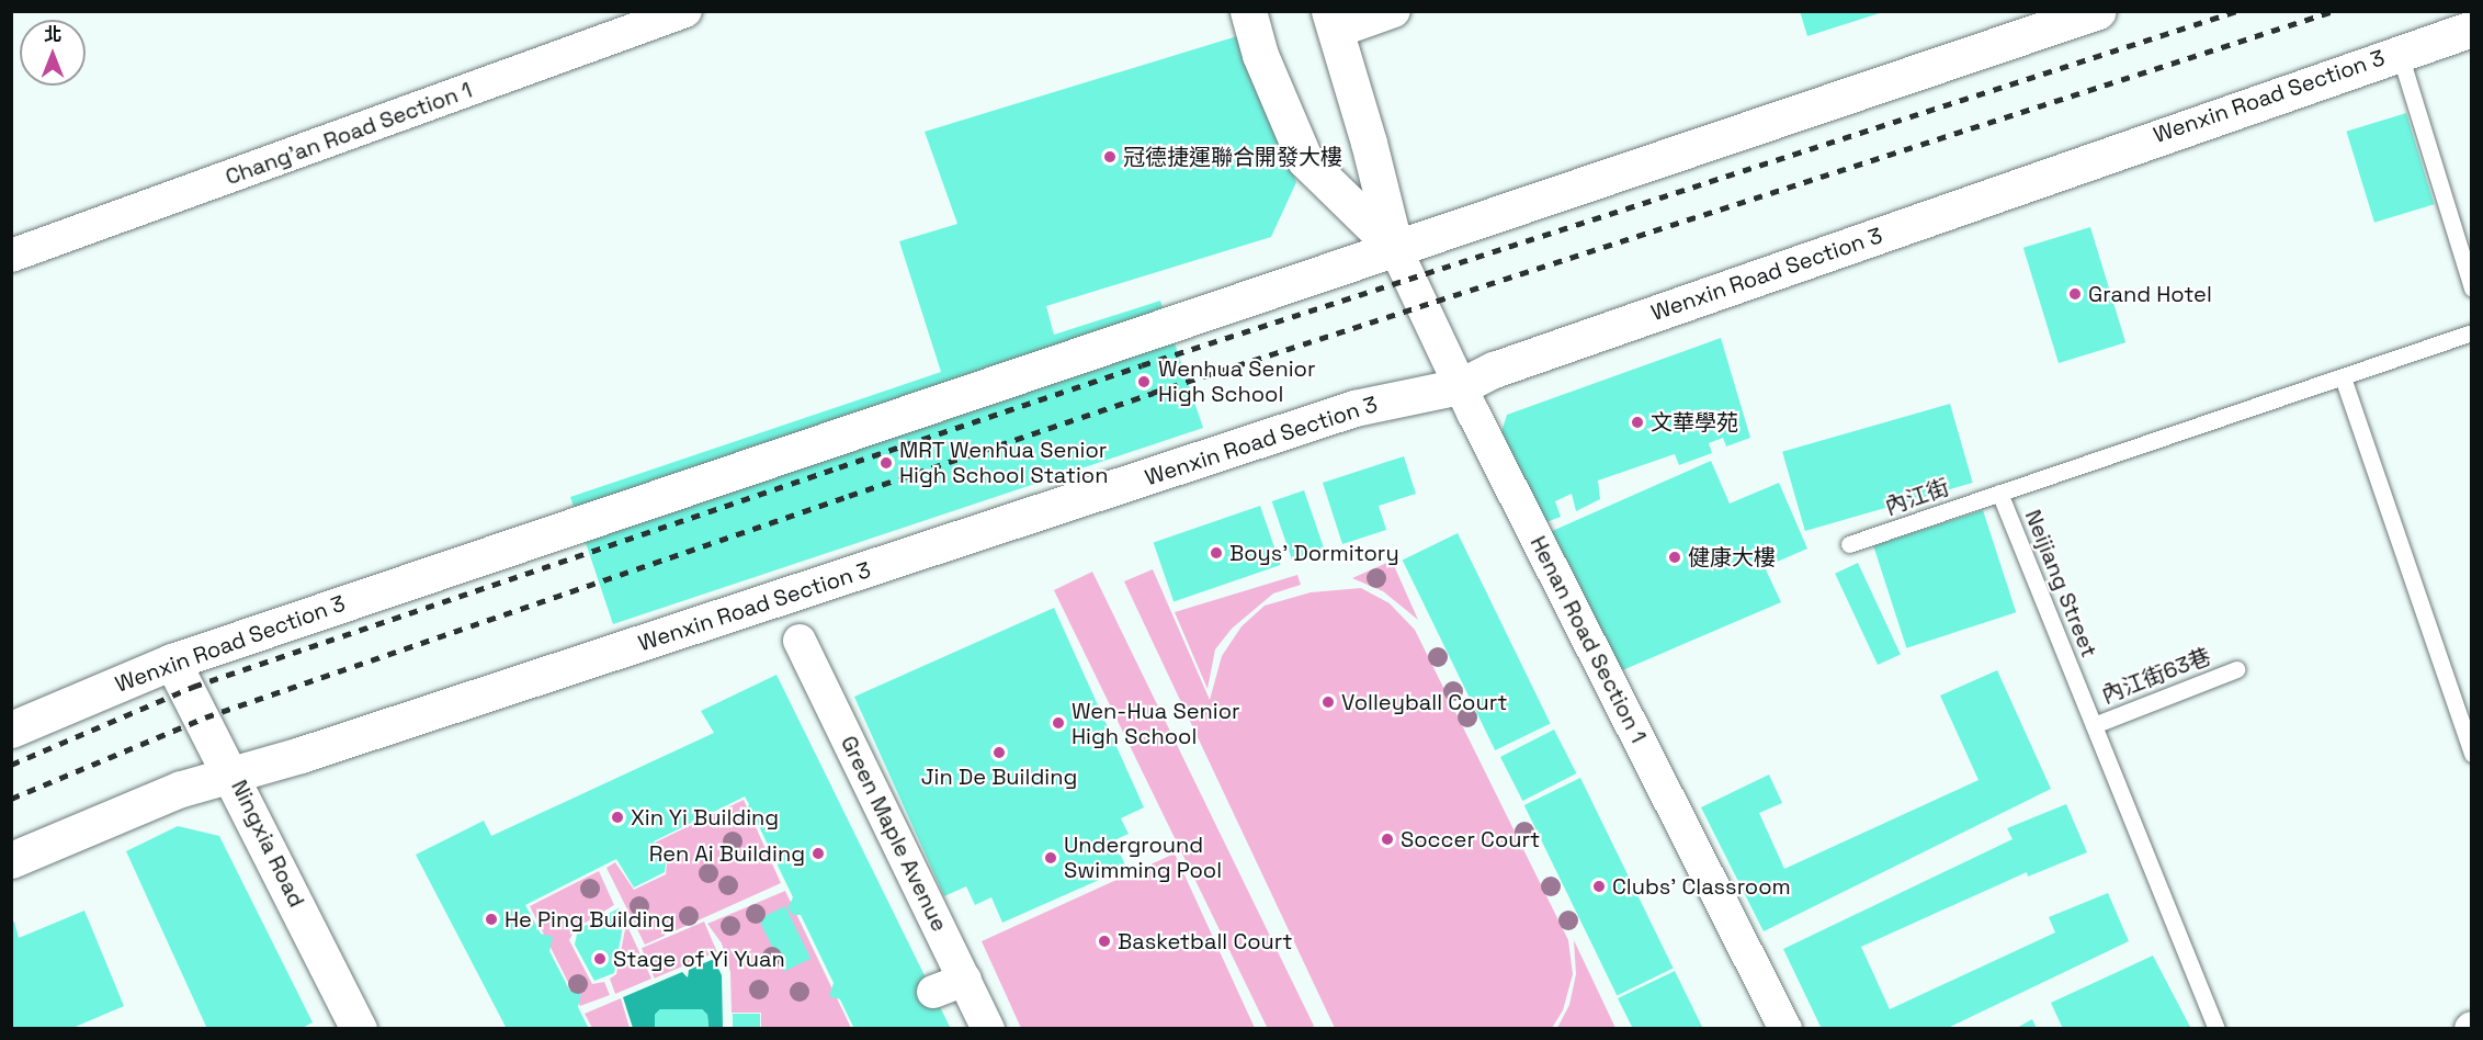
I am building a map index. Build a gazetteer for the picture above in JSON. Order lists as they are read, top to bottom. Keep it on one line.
{"streets":{"main road":["Wenxin Road Section 3","Ningxia Road"],"street":["Chang’an Road Section 1","Henan Road Section 1","Green Maple Avenue"],"lane":["內江街","Neijiang Street","內江街63巷"]},"crossings":[["Wenxin Road Section 3","Henan Road Section 1"],["Wenxin Road Section 3","Ningxia Road"],["內江街","Neijiang Street"],["Neijiang Street","內江街63巷"]],"places":["冠德捷運聯合開發大樓","Grand Hotel","Wenhua Senior High School","文華學苑","MRT Wenhua Senior High School Station","Boys' Dormitory","健康大樓","Volleyball Court","Wen-Hua Senior High School","Jin De Building","Xin Yi Building","Soccer Court","Ren Ai Building","Underground Swimming Pool","Clubs' Classroom","He Ping Building","Basketball Court","Stage of Yi Yuan"],"north":"top"}
